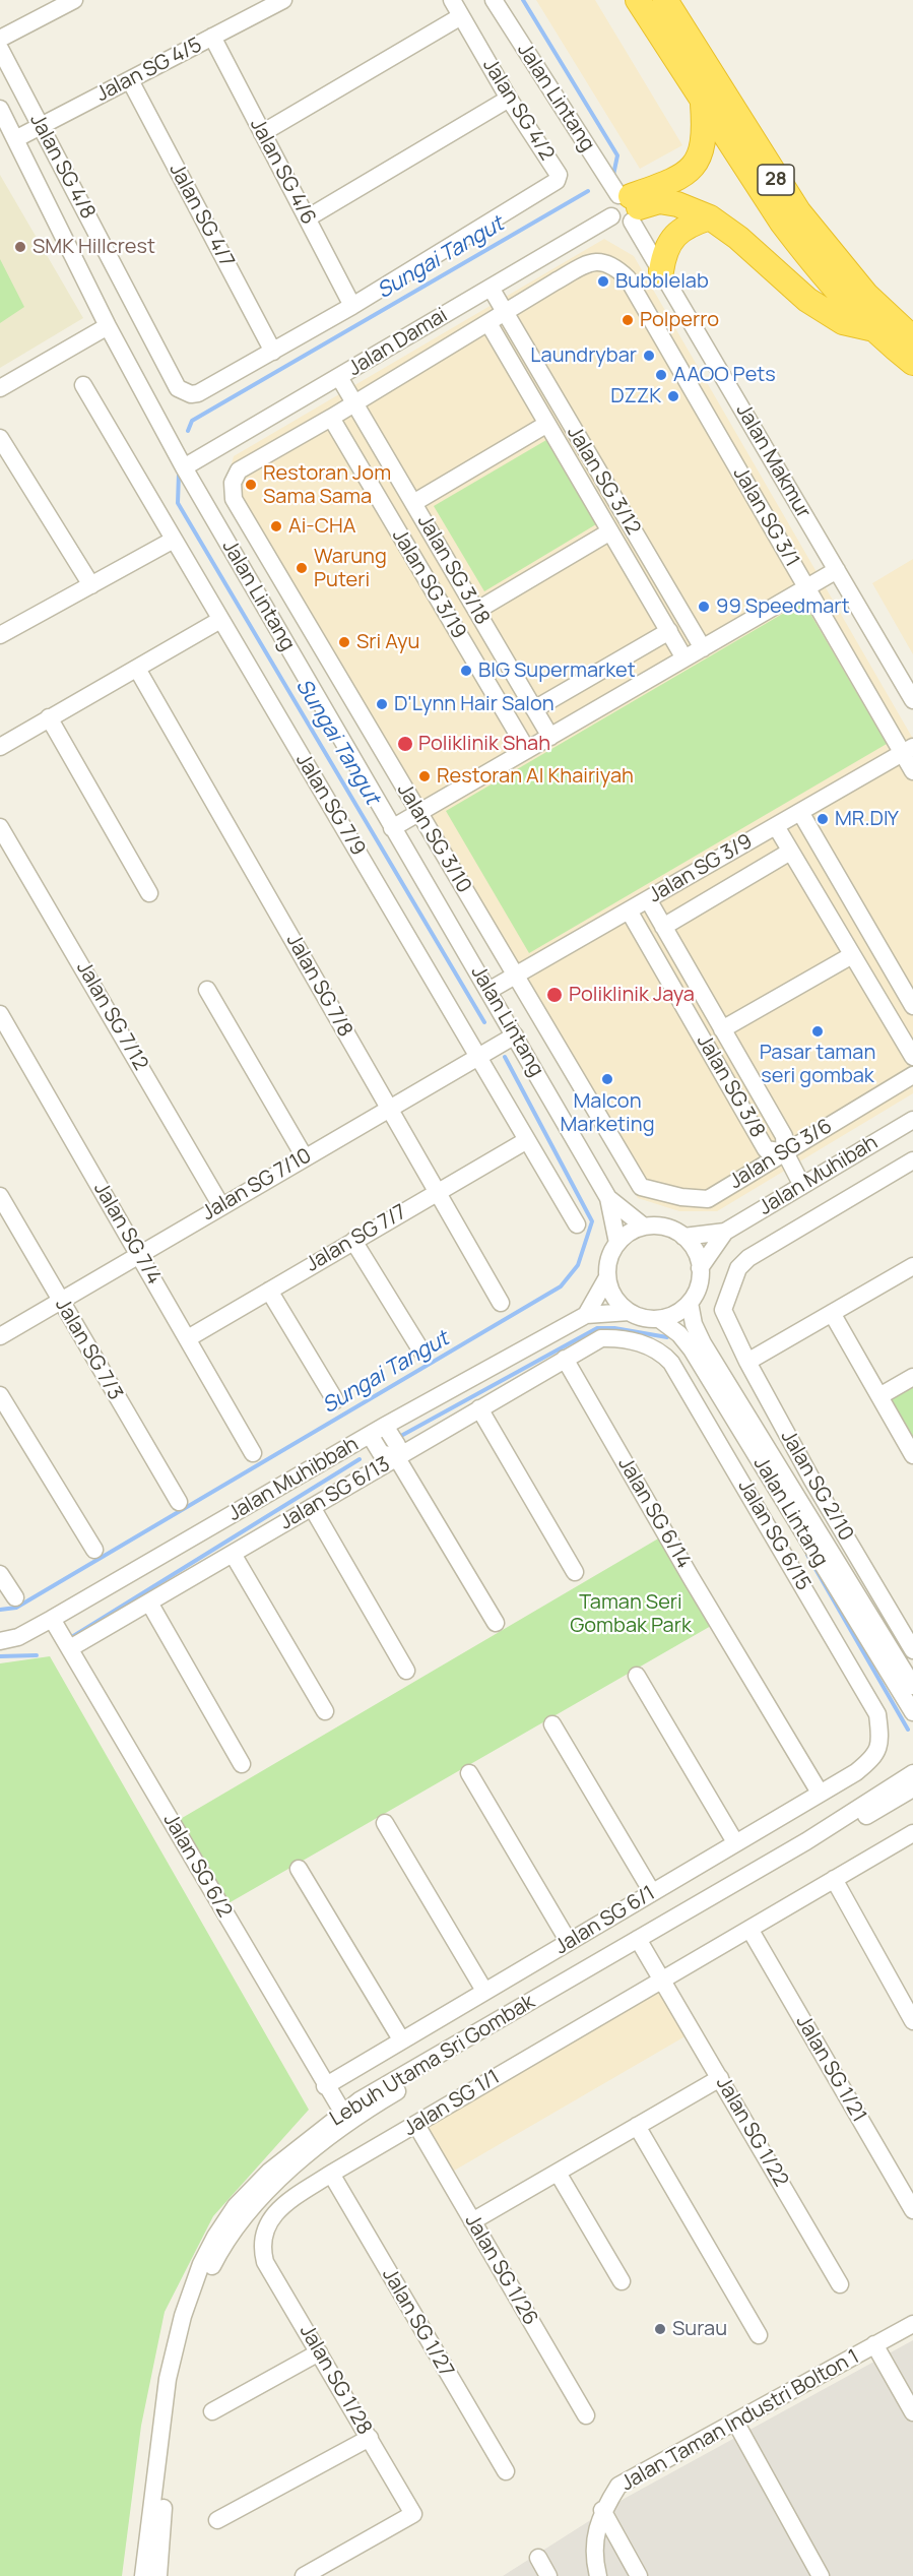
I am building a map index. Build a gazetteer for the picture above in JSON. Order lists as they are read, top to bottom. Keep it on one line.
{"streets":{"highway":["28"],"street":["Jalan SG 4/5","Jalan Lintang","Jalan SG 4/2","Jalan SG 4/8","Jalan SG 4/6","Jalan SG 4/7","Jalan Damai","Jalan Makmur","Jalan SG 3/12","Jalan SG 3/1","Jalan SG 3/18","Jalan SG 3/19","Jalan SG 7/9","Jalan SG 3/10","Jalan SG 3/9","Jalan SG 7/8","Jalan SG 7/12","Jalan SG 3/8","Jalan SG 3/6","Jalan Muhibah","Jalan SG 7/10","Jalan SG 7/4","Jalan SG 7/7","Jalan SG 7/3","Jalan Muhibbah","Jalan SG 2/10","Jalan SG 6/13","Jalan SG 6/14","Jalan SG 6/15","Jalan SG 6/2","Jalan SG 6/1","Lebuh Utama Sri Gombak","Jalan SG 1/21","Jalan SG 1/1","Jalan SG 1/22","Jalan SG 1/26","Jalan SG 1/27","Jalan SG 1/28","Jalan Taman Industri Bolton 1"]},"crossings":[["Jalan SG 4/5","Jalan Lintang"],["Jalan SG 4/5","Jalan SG 4/8"],["Jalan SG 4/5","Jalan SG 4/6"],["Jalan SG 4/5","Jalan SG 4/7"],["Jalan Lintang","Jalan Damai"],["Jalan Lintang","Jalan Makmur"],["Jalan Lintang","Jalan SG 3/9"],["Jalan Lintang","Jalan Muhibah"],["Jalan Lintang","Jalan SG 7/10"],["Jalan Lintang","Jalan Muhibbah"],["Jalan SG 4/2","Jalan SG 4/8"],["Jalan SG 4/2","Jalan SG 4/6"],["Jalan SG 4/2","Jalan SG 4/7"],["Jalan Damai","Jalan Makmur"],["Jalan Damai","Jalan SG 3/12"],["Jalan Damai","Jalan SG 3/18"],["Jalan SG 3/12","Jalan SG 3/1"],["Jalan SG 3/1","Jalan SG 3/9"],["Jalan SG 3/19","Jalan SG 3/10"],["Jalan SG 7/9","Jalan SG 7/10"],["Jalan SG 7/9","Jalan SG 7/7"],["Jalan SG 3/10","Jalan SG 3/9"],["Jalan SG 3/10","Jalan SG 3/6"],["Jalan SG 3/9","Jalan SG 3/8"],["Jalan SG 7/8","Jalan SG 7/10"],["Jalan SG 7/8","Jalan SG 7/7"],["Jalan SG 7/12","Jalan SG 7/10"],["Jalan SG 3/8","Jalan SG 3/6"],["Jalan SG 3/8","Jalan Muhibah"],["Jalan Muhibah","Jalan Muhibbah"],["Jalan SG 7/10","Jalan SG 7/4"],["Jalan SG 7/10","Jalan SG 7/3"],["Jalan SG 7/4","Jalan SG 7/7"],["Jalan Muhibbah","Jalan SG 6/2"],["Jalan SG 6/13","Jalan SG 6/14"],["Jalan SG 6/13","Jalan SG 6/15"],["Jalan SG 6/13","Jalan SG 6/2"],["Jalan SG 6/14","Jalan SG 6/1"],["Jalan SG 6/15","Jalan SG 6/1"],["Jalan SG 6/2","Jalan SG 6/1"],["Jalan SG 6/2","Lebuh Utama Sri Gombak"],["Jalan SG 1/21","Jalan SG 1/1"],["Jalan SG 1/1","Jalan SG 1/22"],["Jalan SG 1/1","Jalan SG 1/26"],["Jalan SG 1/1","Jalan SG 1/27"],["Jalan SG 1/1","Jalan SG 1/28"]],"water":["Sungai Tangut"],"parks":["Taman Seri Gombak Park"],"places":["SMK Hillcrest","Bubblelab","Polperro","Laundrybar","AAOO Pets","DZZK","Restoran Jom Sama Sama","Ai-CHA","Warung Puteri","99 Speedmart","Sri Ayu","BIG Supermarket","D'Lynn Hair Salon","Poliklinik Shah","Restoran Al Khairiyah","MR.DIY","Poliklinik Jaya","Pasar taman seri gombak","Malcon Marketing","Surau"]}
